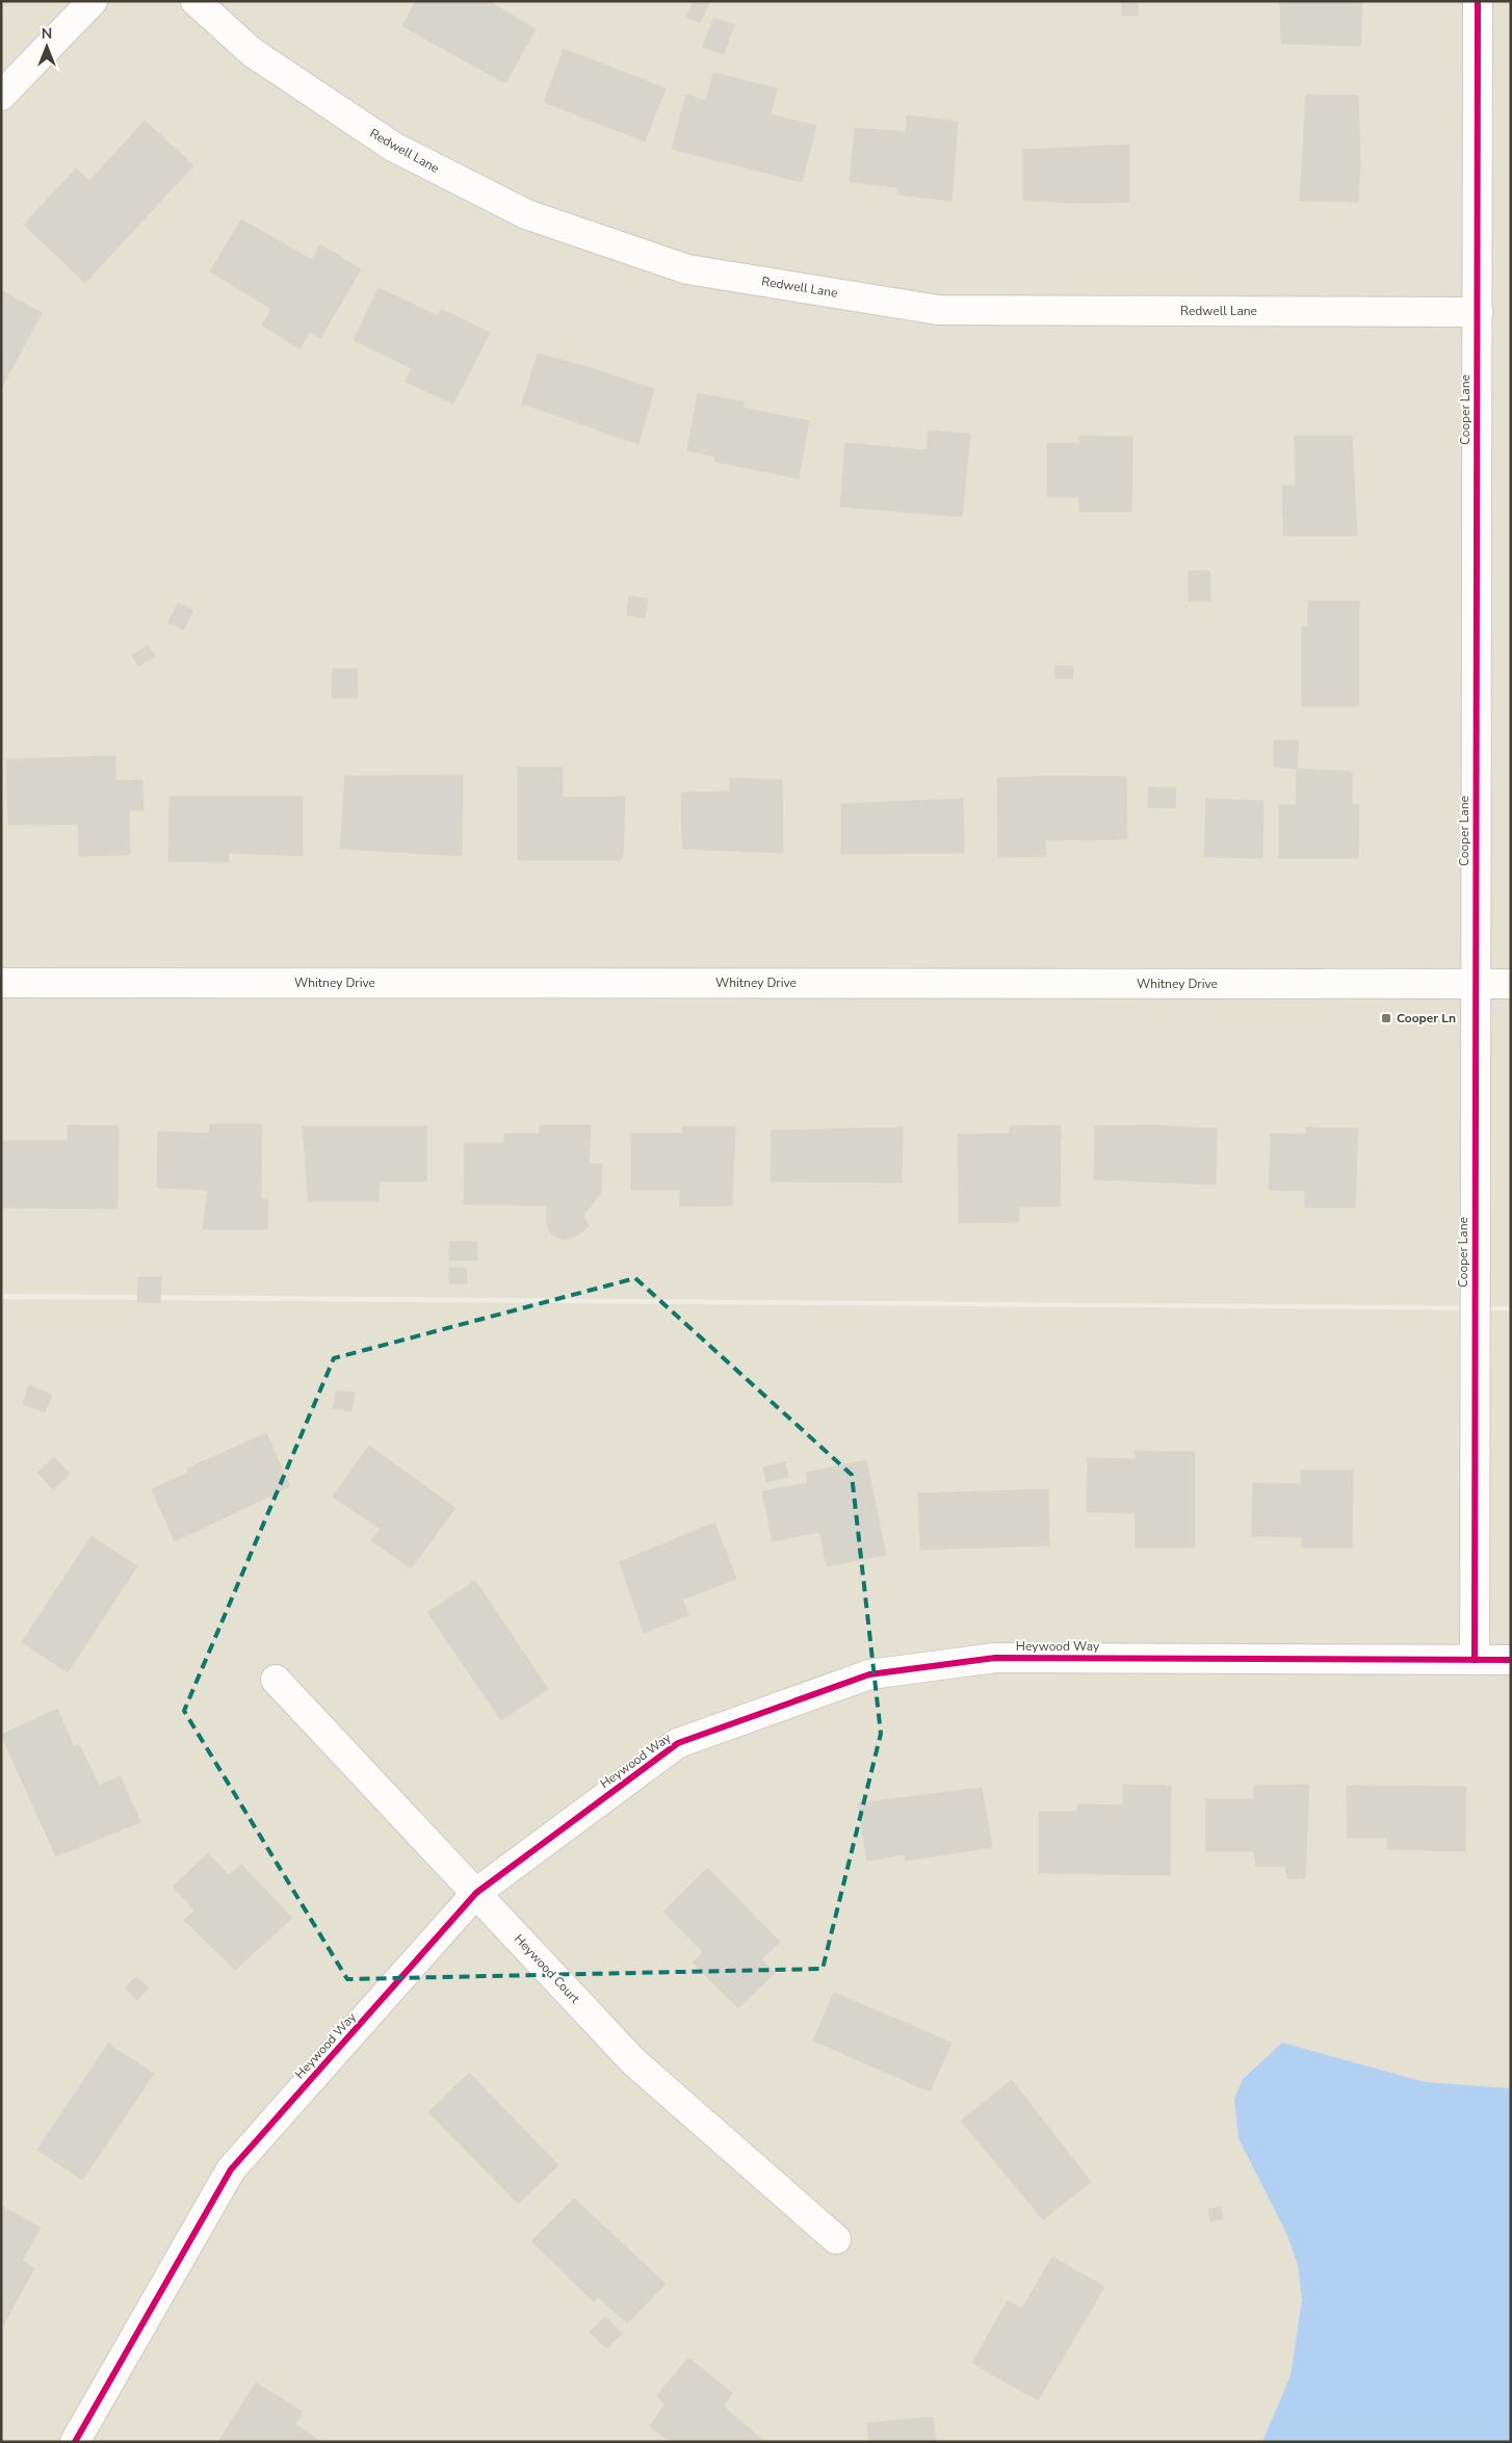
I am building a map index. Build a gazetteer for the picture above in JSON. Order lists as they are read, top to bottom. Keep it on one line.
{"streets":{"street":["Redwell Lane","Cooper Lane","Whitney Drive","Heywood Way","Heywood Court"]},"crossings":[["Redwell Lane","Cooper Lane"],["Cooper Lane","Whitney Drive"],["Cooper Lane","Heywood Way"],["Heywood Way","Heywood Court"]],"places":{"transit":["Cooper Ln"]},"north":"top"}
